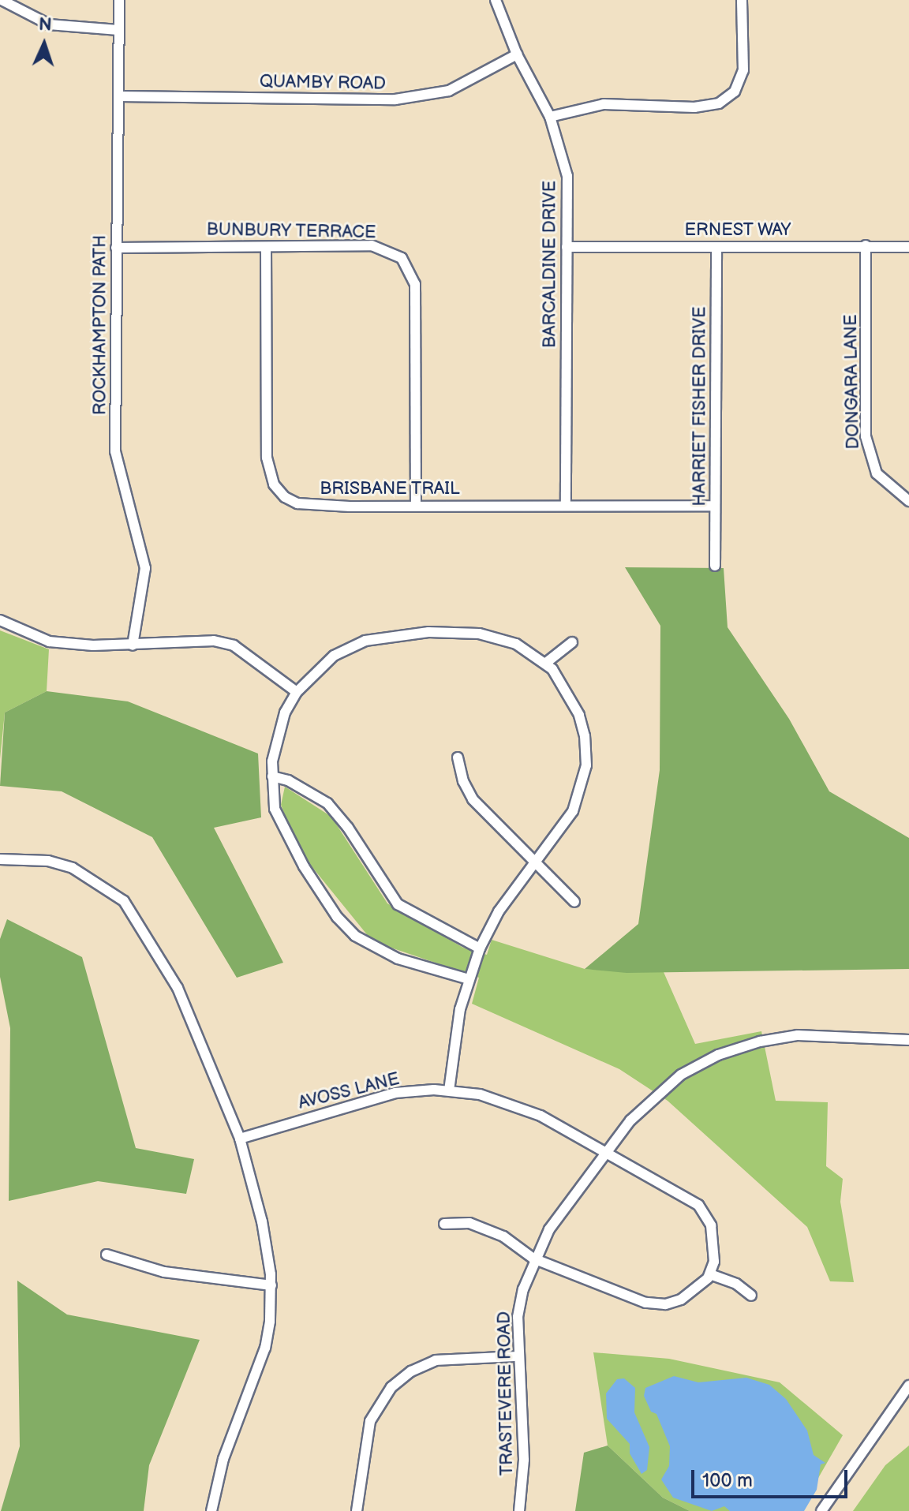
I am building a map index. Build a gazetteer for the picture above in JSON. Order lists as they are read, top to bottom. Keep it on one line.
{"streets":{"street":["QUAMBY ROAD","ERNEST WAY","BUNBURY TERRACE","BARCALDINE DRIVE","ROCKHAMPTON PATH","DONGARA LANE","HARRIET FISHER DRIVE","BRISBANE TRAIL","AVOSS LANE","TRASTEVERE ROAD"]},"crossings":[["QUAMBY ROAD","BARCALDINE DRIVE"],["QUAMBY ROAD","ROCKHAMPTON PATH"],["ERNEST WAY","BARCALDINE DRIVE"],["ERNEST WAY","DONGARA LANE"],["ERNEST WAY","HARRIET FISHER DRIVE"],["BUNBURY TERRACE","ROCKHAMPTON PATH"],["BUNBURY TERRACE","BRISBANE TRAIL"],["BARCALDINE DRIVE","BRISBANE TRAIL"],["HARRIET FISHER DRIVE","BRISBANE TRAIL"],["AVOSS LANE","TRASTEVERE ROAD"]],"scale_bar":"100 m","north":"top"}
